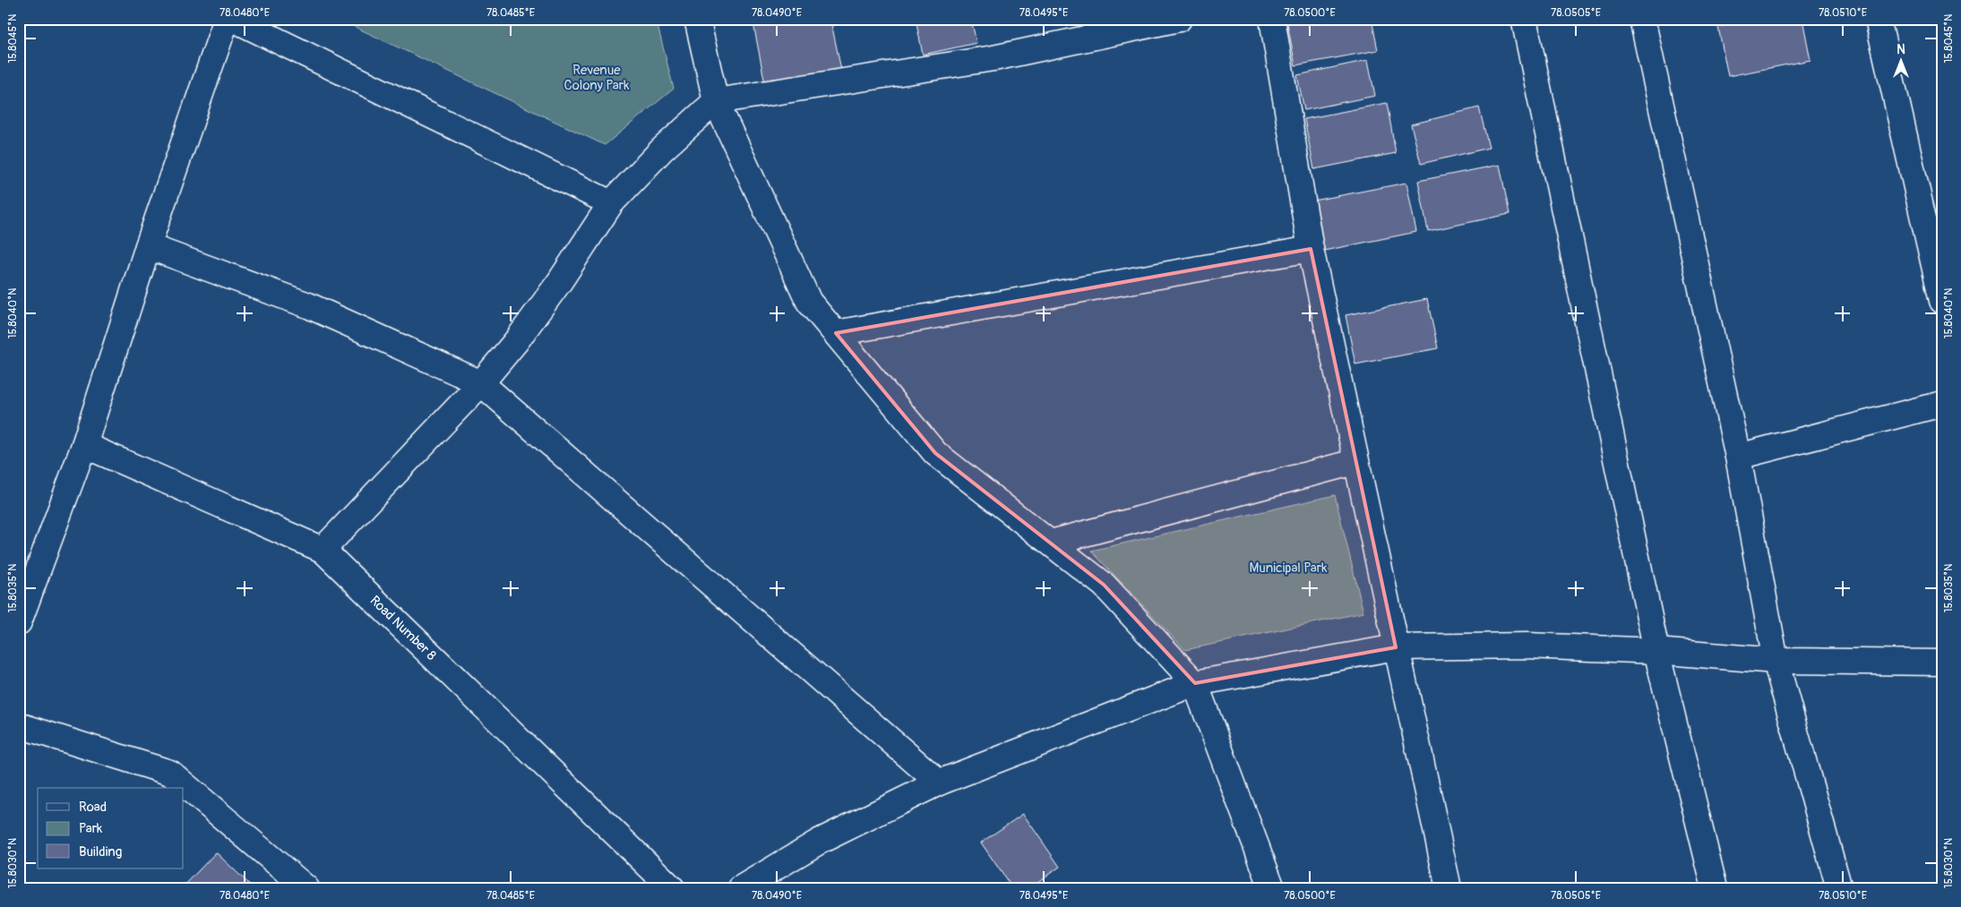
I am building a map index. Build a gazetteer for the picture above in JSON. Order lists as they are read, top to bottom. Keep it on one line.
{"streets":{"street":["Road Number 8"]},"parks":["Revenue Colony Park","Municipal Park"],"legend":["Road","Park","Building"],"north":"top","coordinates":["78.0480°E","78.0485°E","78.0490°E","78.0495°E","78.0500°E","78.0505°E","78.0510°E","15.8045°N","15.8040°N","15.8035°N","15.8030°N"]}
